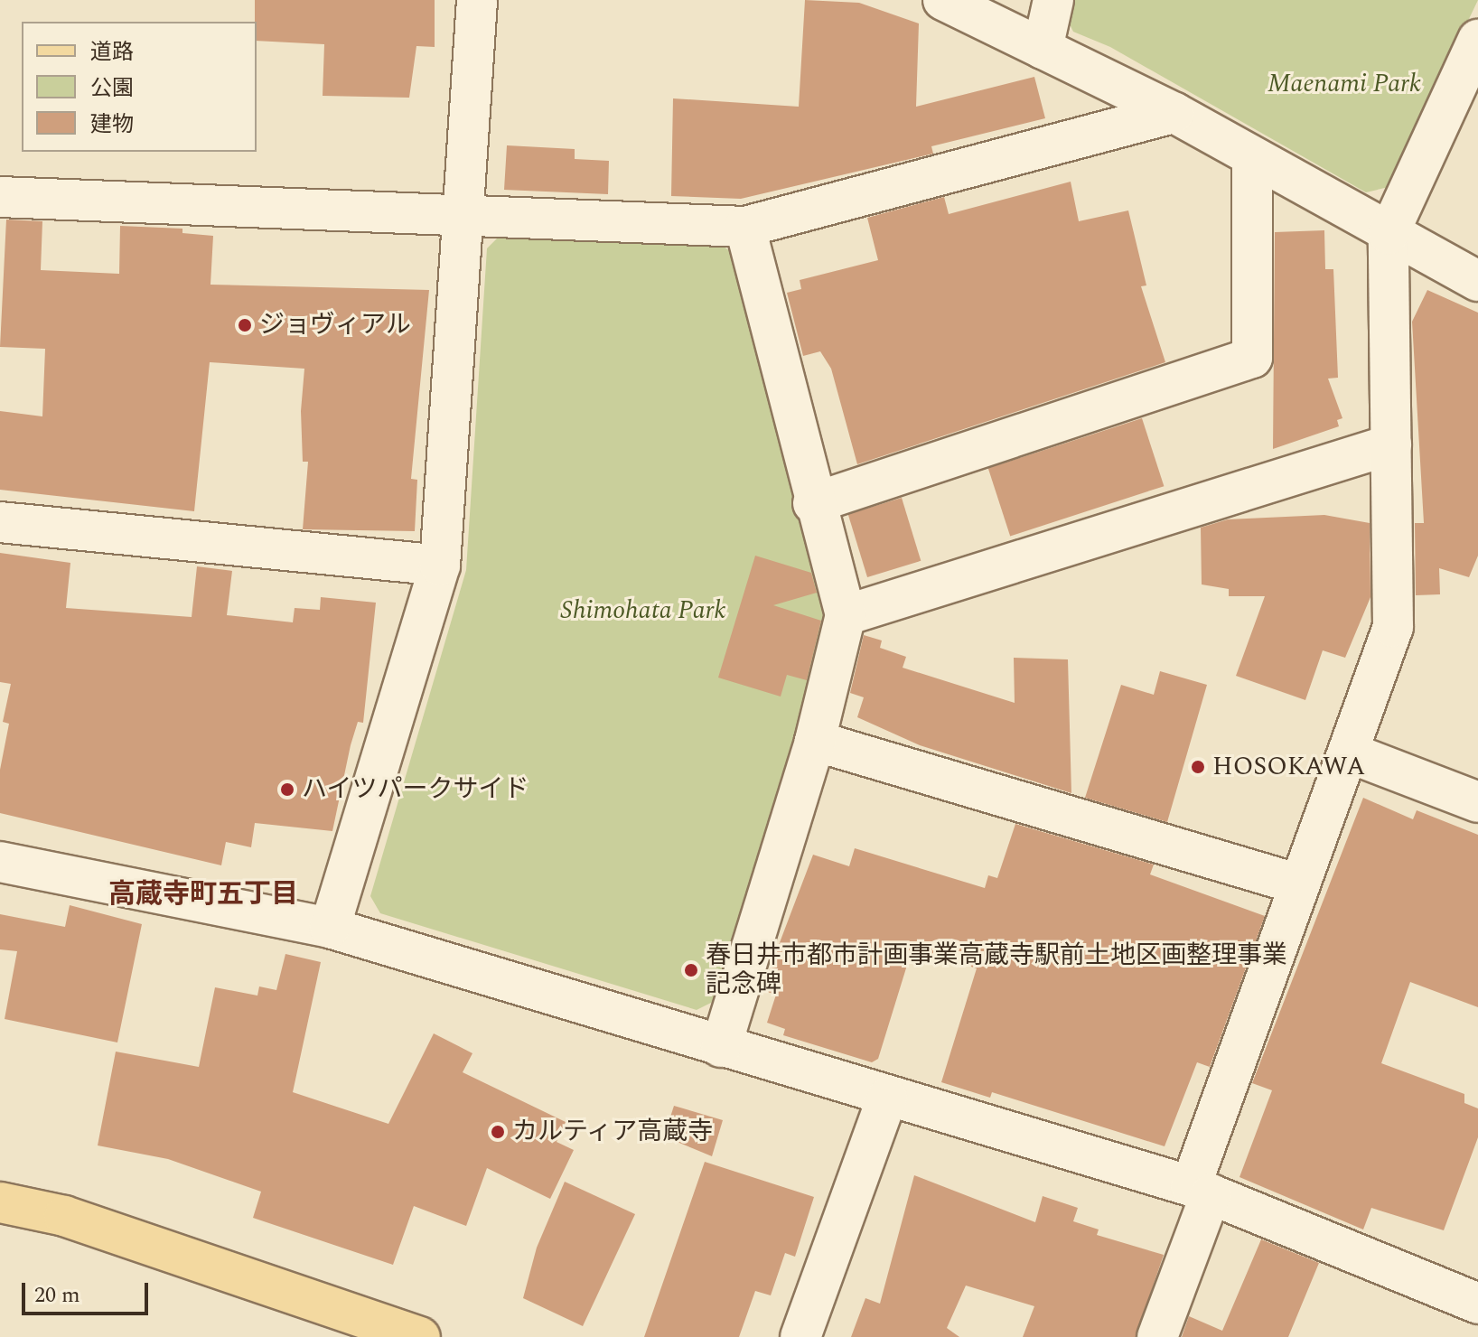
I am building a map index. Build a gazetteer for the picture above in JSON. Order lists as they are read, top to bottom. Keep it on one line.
{"districts":["高蔵寺町五丁目"],"parks":["Maenami Park","Shimohata Park"],"places":["ジョヴィアル","HOSOKAWA","ハイツパークサイド","春日井市都市計画事業高蔵寺駅前土地区画整理事業 記念碑","カルティア高蔵寺"],"legend":["道路","公園","建物"],"scale_bar":"20 m"}
